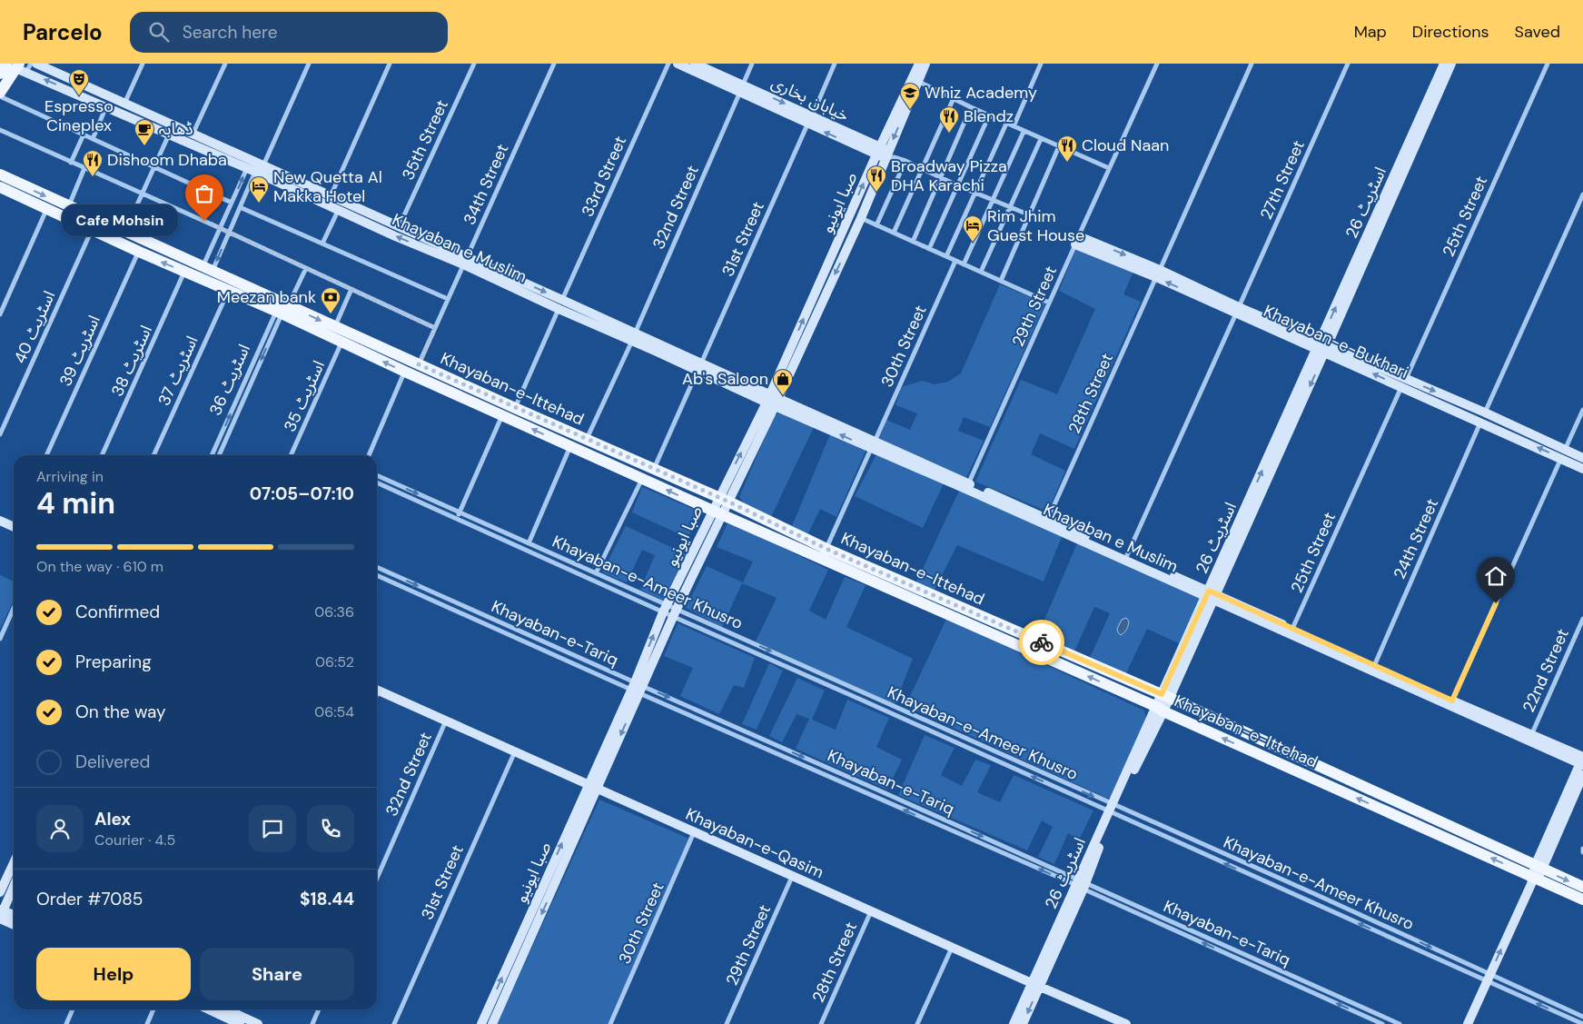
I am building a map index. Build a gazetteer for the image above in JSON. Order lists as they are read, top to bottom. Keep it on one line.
{"streets":{"main road":["Khayaban-e-Ittehad"],"street":["35th Street","33rd Street","27th Street","34th Street","صبا ایونیو","اسٹریٹ 26","32nd Street","25th Street","31st Street","Khayaban e Muslim","29th Street","اسٹریٹ 40","Khayaban-e-Bukhari","30th Street","اسٹریٹ 39","اسٹریٹ 38","اسٹریٹ 37","اسٹریٹ 36","28th Street","اسٹریٹ 35","24th Street","Khayaban-e-Ameer Khusro","Khayaban-e-Tariq","22nd Street","Khayaban-e-Qasim"]},"crossings":[["35th Street","Khayaban e Muslim"],["33rd Street","Khayaban e Muslim"],["27th Street","Khayaban e Muslim"],["27th Street","Khayaban-e-Bukhari"],["34th Street","Khayaban e Muslim"],["34th Street","Khayaban-e-Ittehad"],["صبا ایونیو","Khayaban e Muslim"],["صبا ایونیو","Khayaban-e-Ittehad"],["صبا ایونیو","Khayaban-e-Ameer Khusro"],["صبا ایونیو","Khayaban-e-Tariq"],["صبا ایونیو","Khayaban-e-Qasim"],["اسٹریٹ 26","Khayaban e Muslim"],["اسٹریٹ 26","Khayaban-e-Bukhari"],["اسٹریٹ 26","Khayaban-e-Ittehad"],["اسٹریٹ 26","Khayaban-e-Ameer Khusro"],["اسٹریٹ 26","Khayaban-e-Tariq"],["اسٹریٹ 26","Khayaban-e-Qasim"],["32nd Street","Khayaban e Muslim"],["32nd Street","Khayaban-e-Ittehad"],["32nd Street","Khayaban-e-Qasim"],["25th Street","Khayaban e Muslim"],["25th Street","Khayaban-e-Bukhari"],["31st Street","Khayaban e Muslim"],["31st Street","Khayaban-e-Ittehad"],["31st Street","Khayaban-e-Qasim"],["Khayaban e Muslim","29th Street"],["Khayaban e Muslim","30th Street"],["Khayaban e Muslim","28th Street"],["Khayaban e Muslim","24th Street"],["Khayaban e Muslim","22nd Street"],["29th Street","Khayaban-e-Bukhari"],["29th Street","Khayaban-e-Qasim"],["Khayaban-e-Bukhari","28th Street"],["Khayaban-e-Bukhari","24th Street"],["30th Street","Khayaban-e-Ittehad"],["30th Street","Khayaban-e-Qasim"],["اسٹریٹ 36","Khayaban-e-Ittehad"],["Khayaban-e-Ittehad","اسٹریٹ 35"],["28th Street","Khayaban-e-Qasim"]],"places":{"theatre":["Espresso Cineplex"],"school or university":["Whiz Academy"],"restaurant":["Blendz","Cloud Naan","Dishoom Dhaba","Broadway Pizza DHA Karachi"],"cafe":["ڈھابہ"],"hotel":["New Quetta Al Makka Hotel","Rim Jhim Guest House"],"other":["Cafe Mohsin"],"bank":["Meezan bank"],"shop":["Ab's Saloon"]},"page":{"header":"Parcelo","search":"Search here","nav":["Map","Directions","Saved"],"bubble":"Cafe Mohsin","heading":["4 min","Arriving in","07:05–07:10"],"panel":["Alex","Courier · 4.5","Order #7085","$18.44"],"bar":"On the way · 610 m","list":[["Confirmed","06:36"],["Preparing","06:52"],["On the way","06:54"],"Delivered"],"buttons":["Help","Share"]}}
